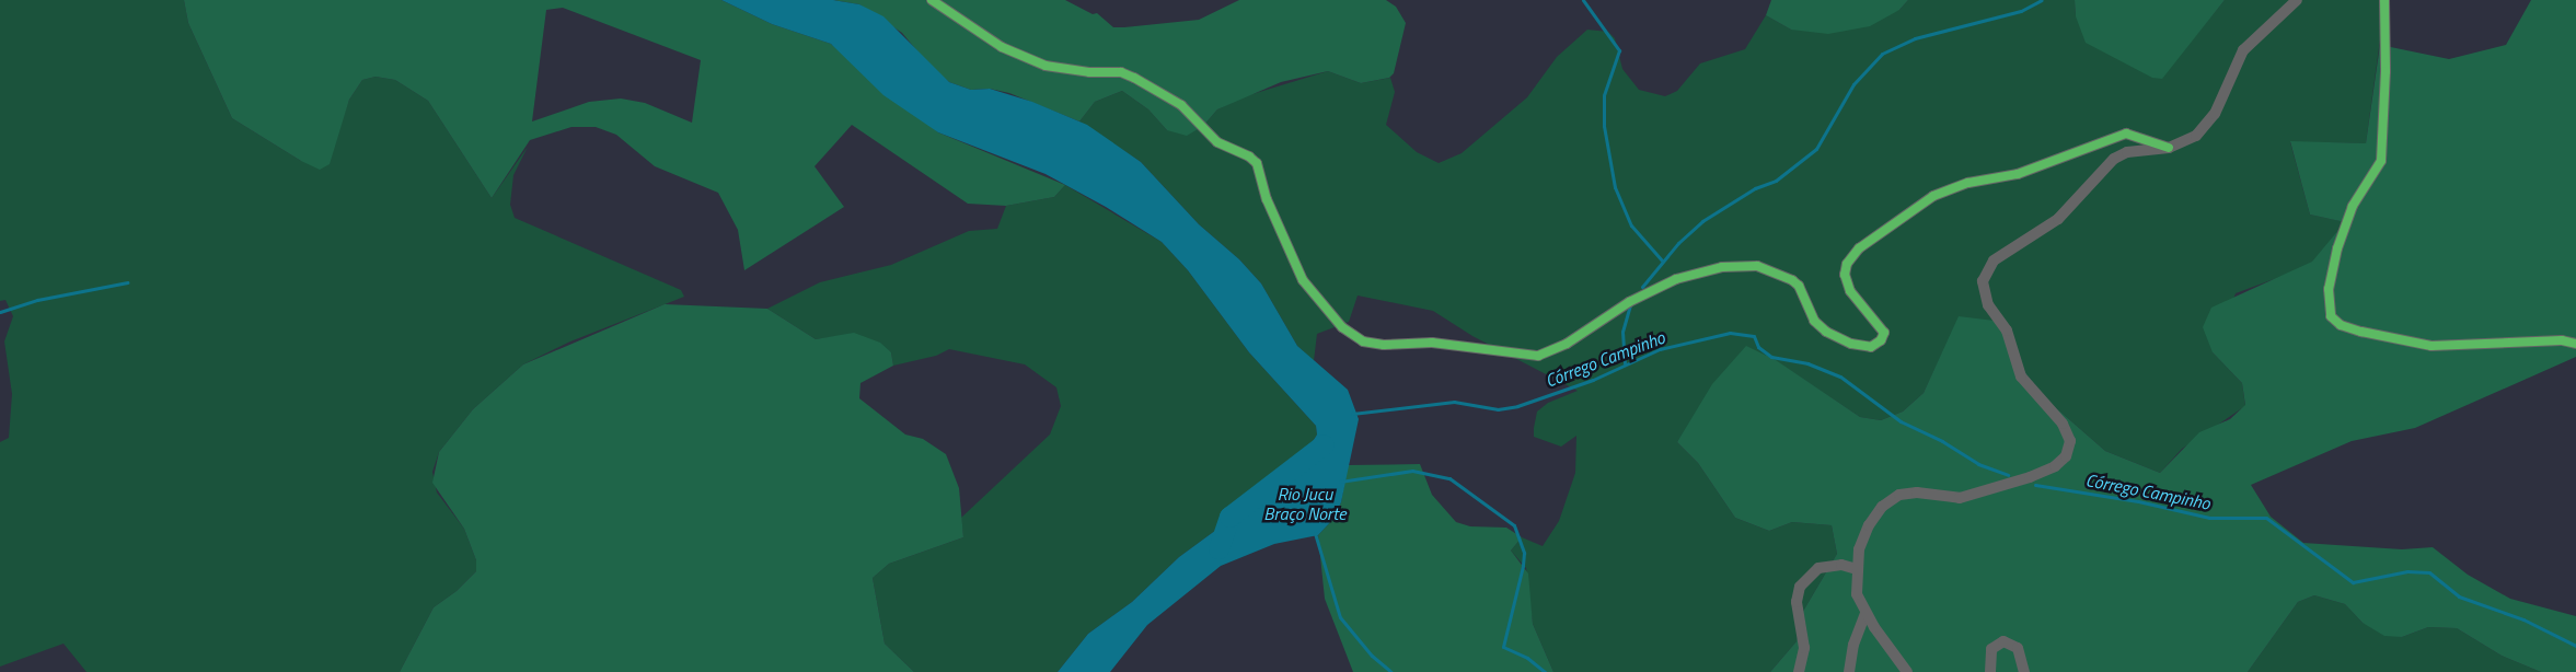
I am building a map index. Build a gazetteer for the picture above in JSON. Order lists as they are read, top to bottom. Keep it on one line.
{"water":["Córrego Campinho","Rio Jucu Braço Norte"]}
